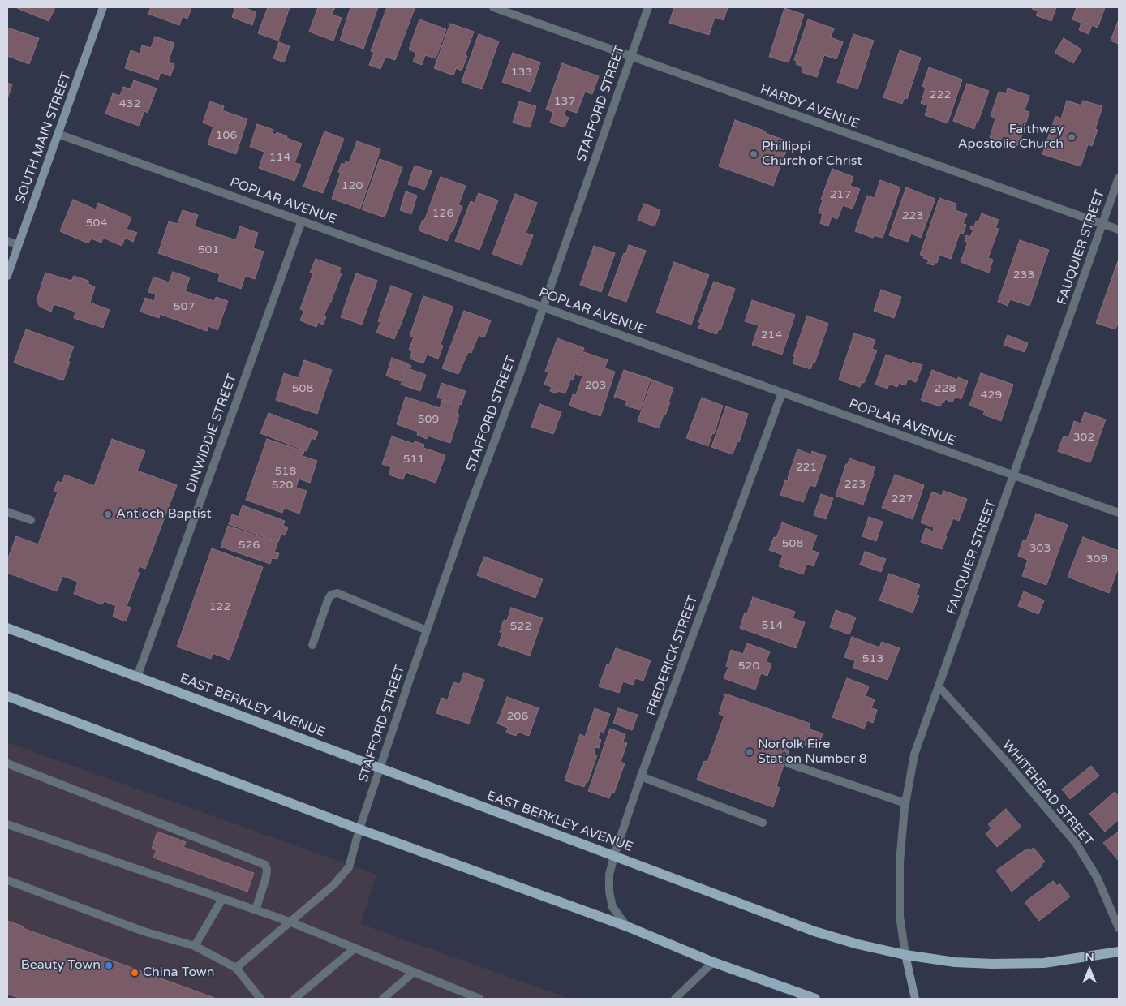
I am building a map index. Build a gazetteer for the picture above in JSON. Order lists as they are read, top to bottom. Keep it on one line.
{"streets":{"main road":["EAST BERKLEY AVENUE"],"street":["STAFFORD STREET","HARDY AVENUE","SOUTH MAIN STREET","POPLAR AVENUE","FAUQUIER STREET","DINWIDDIE STREET","FREDERICK STREET","WHITEHEAD STREET"]},"crossings":[["STAFFORD STREET","HARDY AVENUE"],["STAFFORD STREET","POPLAR AVENUE"],["STAFFORD STREET","EAST BERKLEY AVENUE"],["HARDY AVENUE","FAUQUIER STREET"],["SOUTH MAIN STREET","POPLAR AVENUE"],["POPLAR AVENUE","FAUQUIER STREET"],["POPLAR AVENUE","DINWIDDIE STREET"],["POPLAR AVENUE","FREDERICK STREET"],["FAUQUIER STREET","EAST BERKLEY AVENUE"],["FAUQUIER STREET","WHITEHEAD STREET"],["DINWIDDIE STREET","EAST BERKLEY AVENUE"],["FREDERICK STREET","EAST BERKLEY AVENUE"]],"places":["Faithway Apostolic Church","Phillippi Church of Christ","Antioch Baptist","Norfolk Fire Station Number 8","Beauty Town","China Town"],"house_numbers":["133","222","137","432","106","114","120","217","126","223","504","501","233","507","214","203","508","228","429","509","302","511","221","518","223","520","227","508","526","303","309","122","514","522","513","520","206"],"north":"top"}
